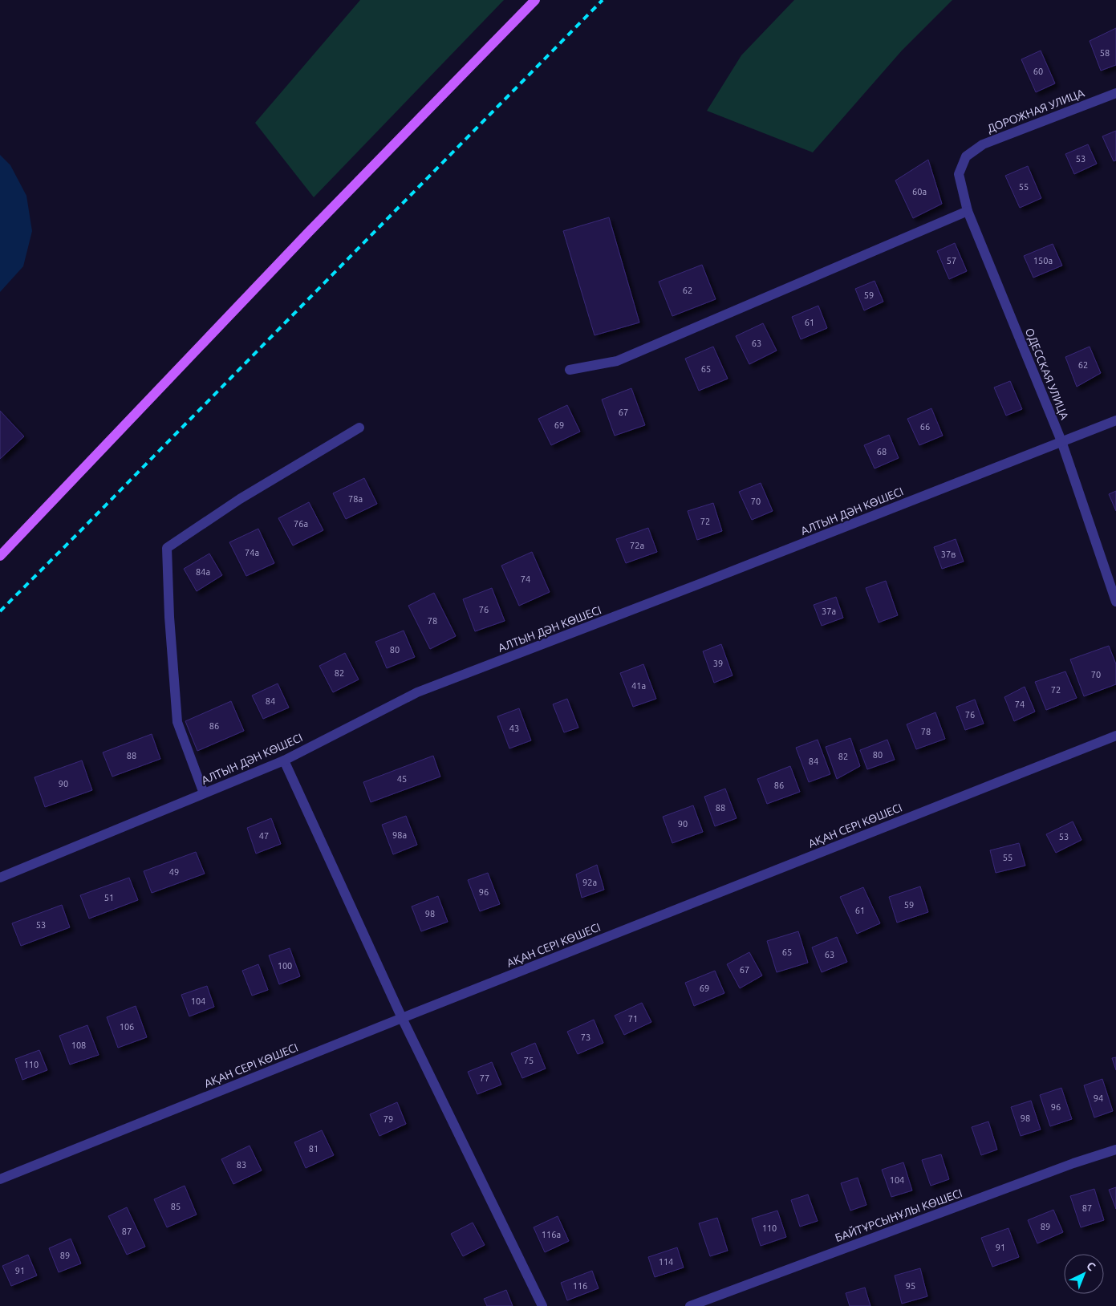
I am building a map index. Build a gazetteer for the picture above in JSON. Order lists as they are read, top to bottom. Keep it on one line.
{"streets":{"street":["ДОРОЖНАЯ УЛИЦА","ОДЕССКАЯ УЛИЦА","АЛТЫН ДӘН КӨШЕСІ","АҚАН СЕРІ КӨШЕСІ","БАЙТҰРСЫНҰЛЫ КӨШЕСІ"]},"crossings":[["ДОРОЖНАЯ УЛИЦА","ОДЕССКАЯ УЛИЦА"],["ОДЕССКАЯ УЛИЦА","АЛТЫН ДӘН КӨШЕСІ"]],"house_numbers":["58","60","53","55","60а","57","150а","62","59","61","63","62","65","67","69","66","68","78а","70","72","76а","72а","74а","37в","84а","74","76","37а","78","80","39","82","70","41а","72","84","74","76","86","43","78","80","88","82","84","45","90","86","88","90","98а","47","53","55","49","92а","96","51","59","61","98","53","65","63","100","67","69","104","71","106","73","108","75","110","77","94","96","98","79","81","83","104","85","87","89","110","87","116а","91","89","114","91","116","95"],"north":"top right"}
